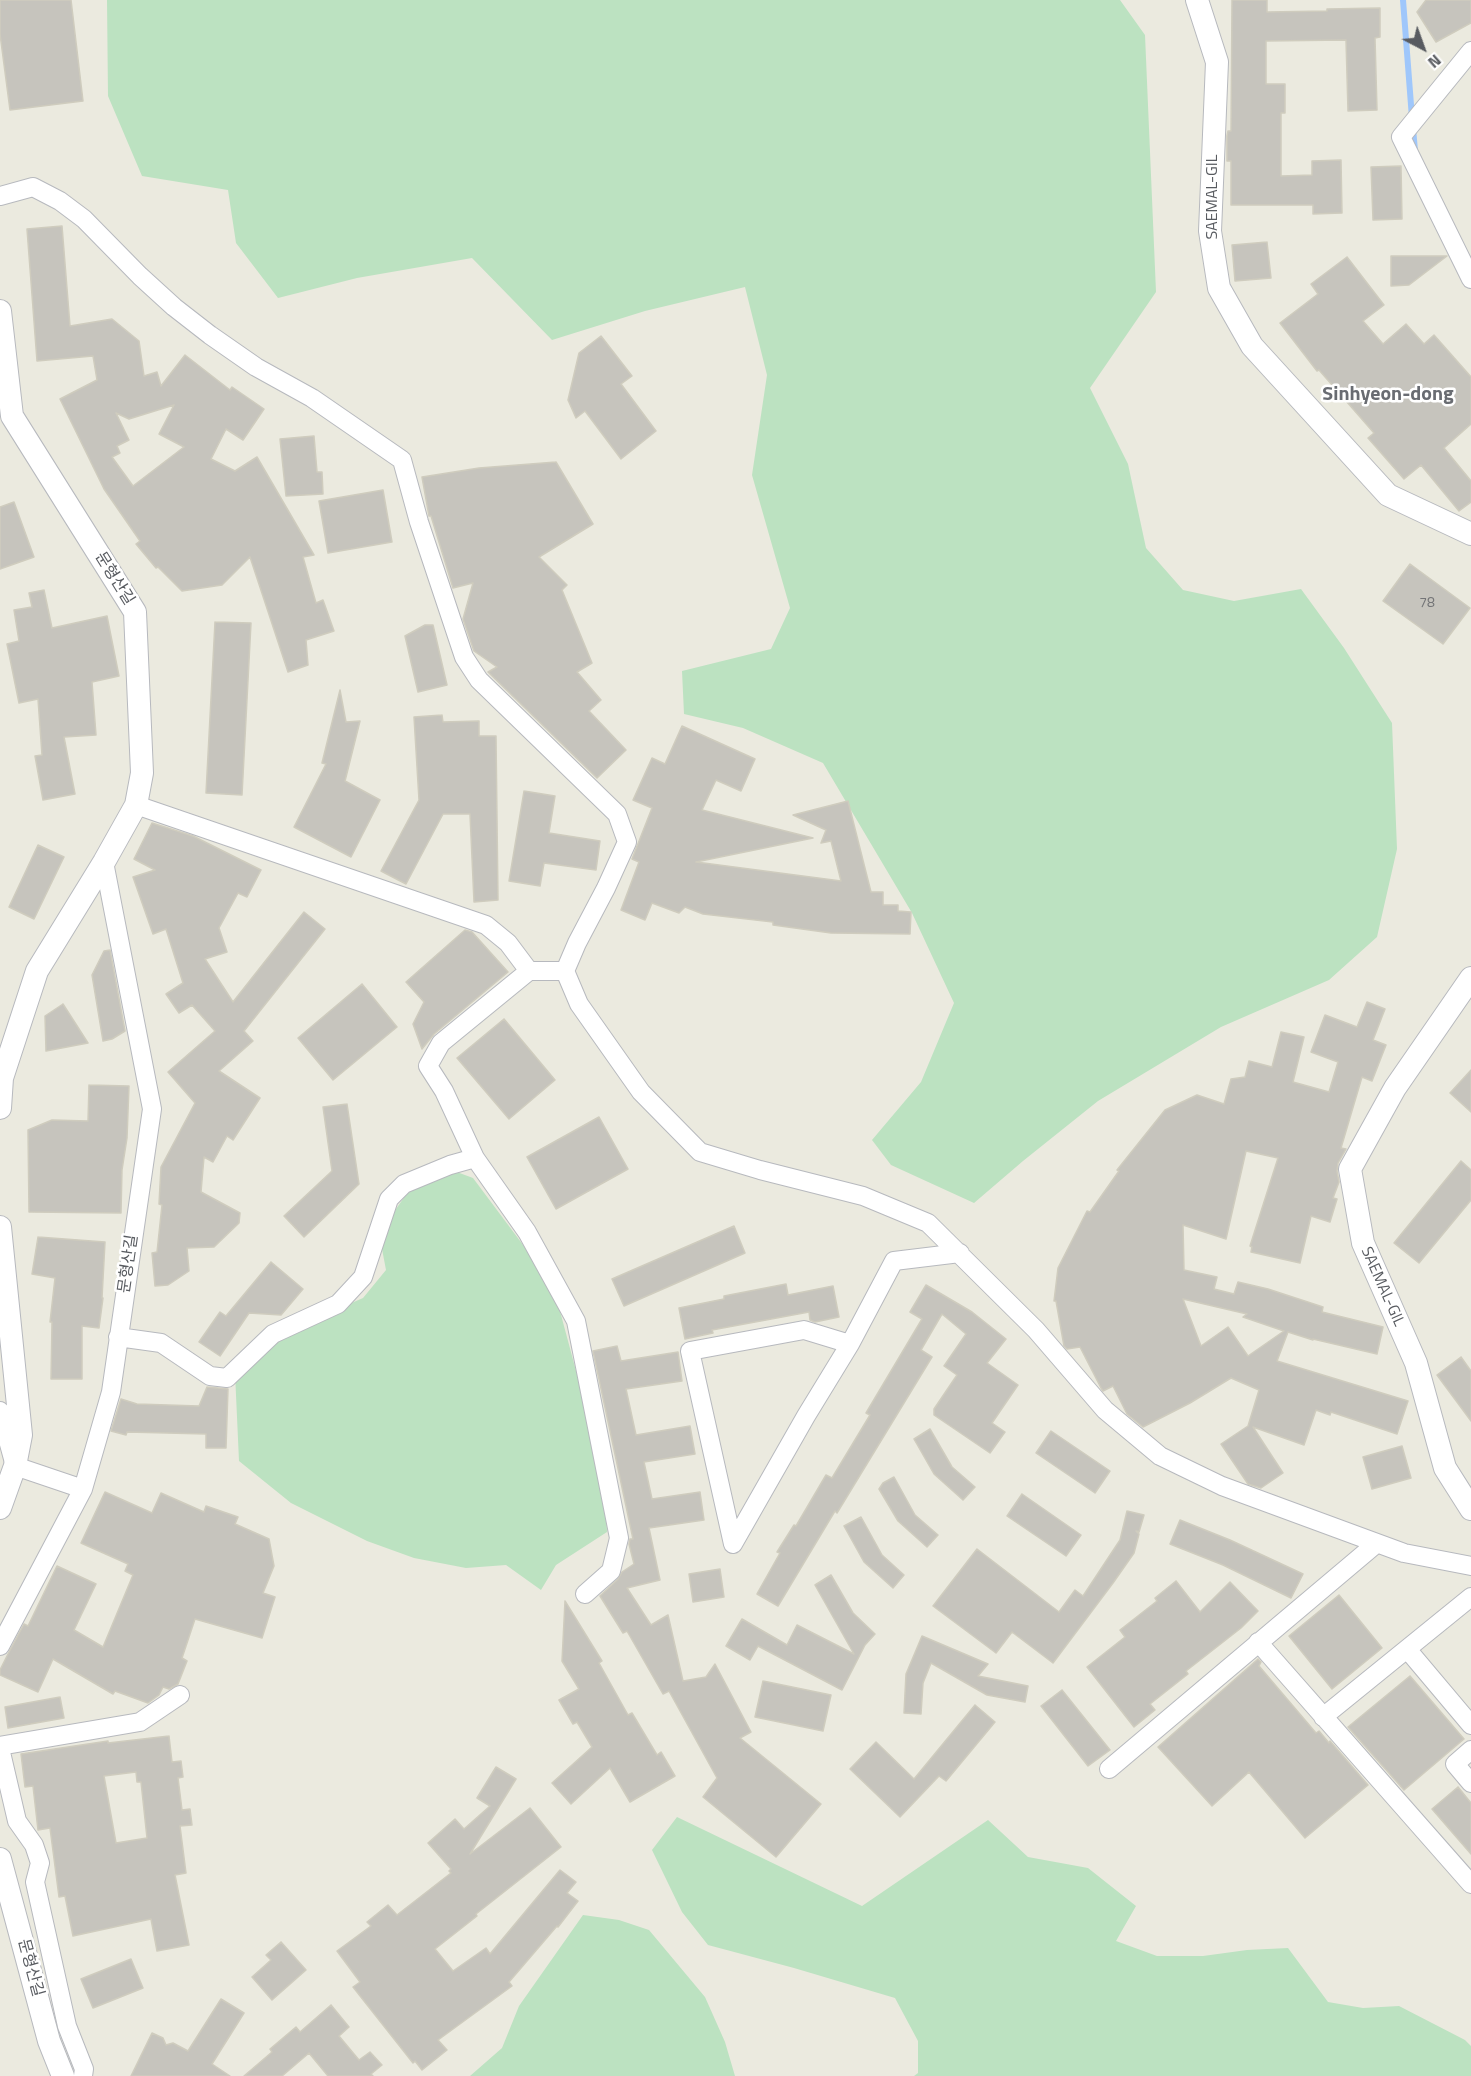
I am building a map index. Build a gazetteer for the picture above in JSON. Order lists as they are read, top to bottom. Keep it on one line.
{"streets":{"street":["SAEMAL-GIL","문형산길"]},"districts":["Sinhyeon-dong"],"house_numbers":["78"],"north":"bottom right"}
